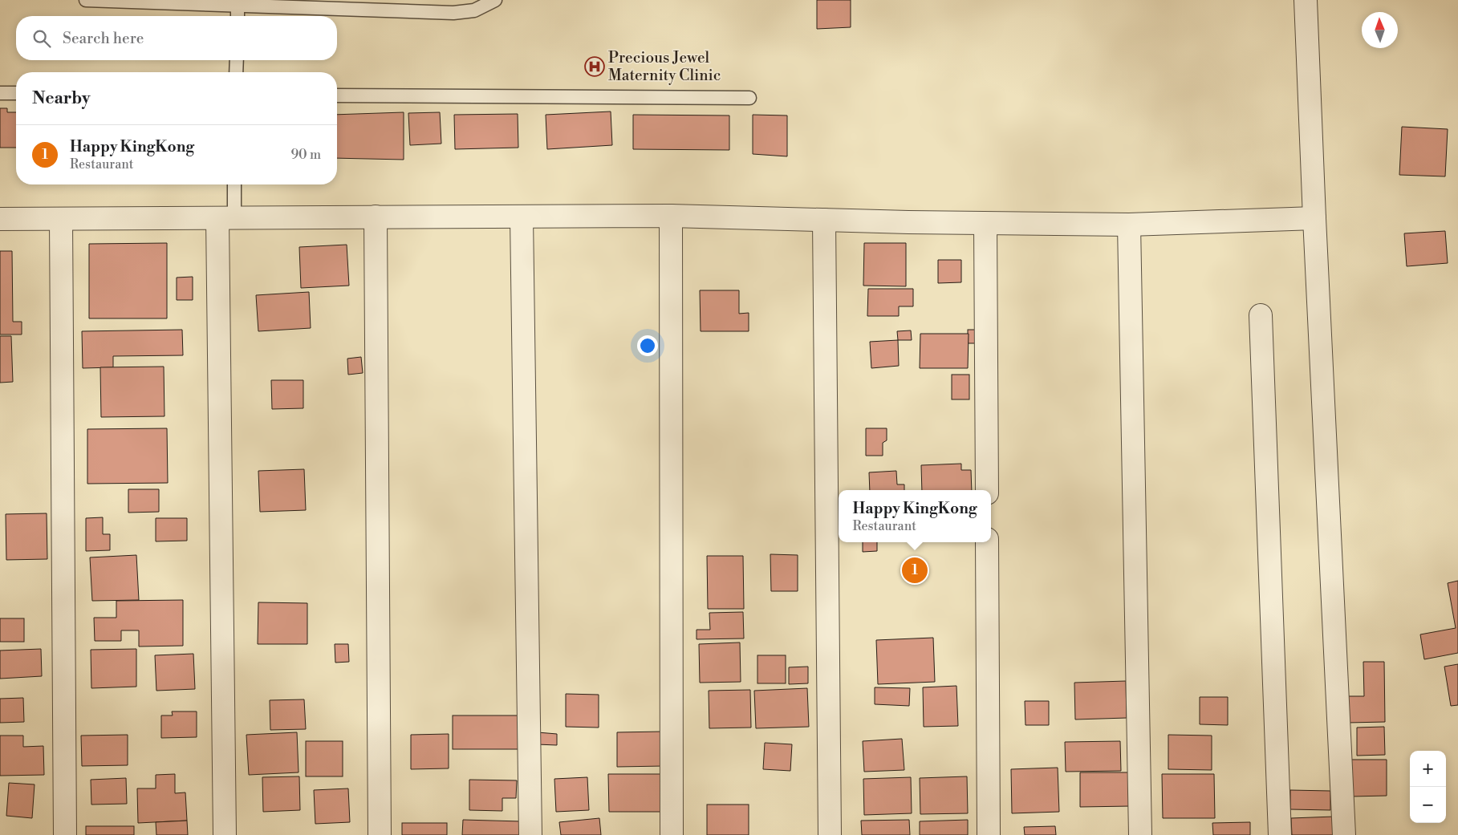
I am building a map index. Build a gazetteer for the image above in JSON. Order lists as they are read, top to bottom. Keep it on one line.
{"places":{"hospital":["Precious Jewel Maternity Clinic"]},"north":"top","page":{"search":"Search here","heading":"Nearby","list":[{"mark":"1","name":"Happy KingKong","note":"Restaurant","value":"90 m"}],"popup":["Happy KingKong","Restaurant"],"pins":"1","map_buttons":["+","−"]}}
